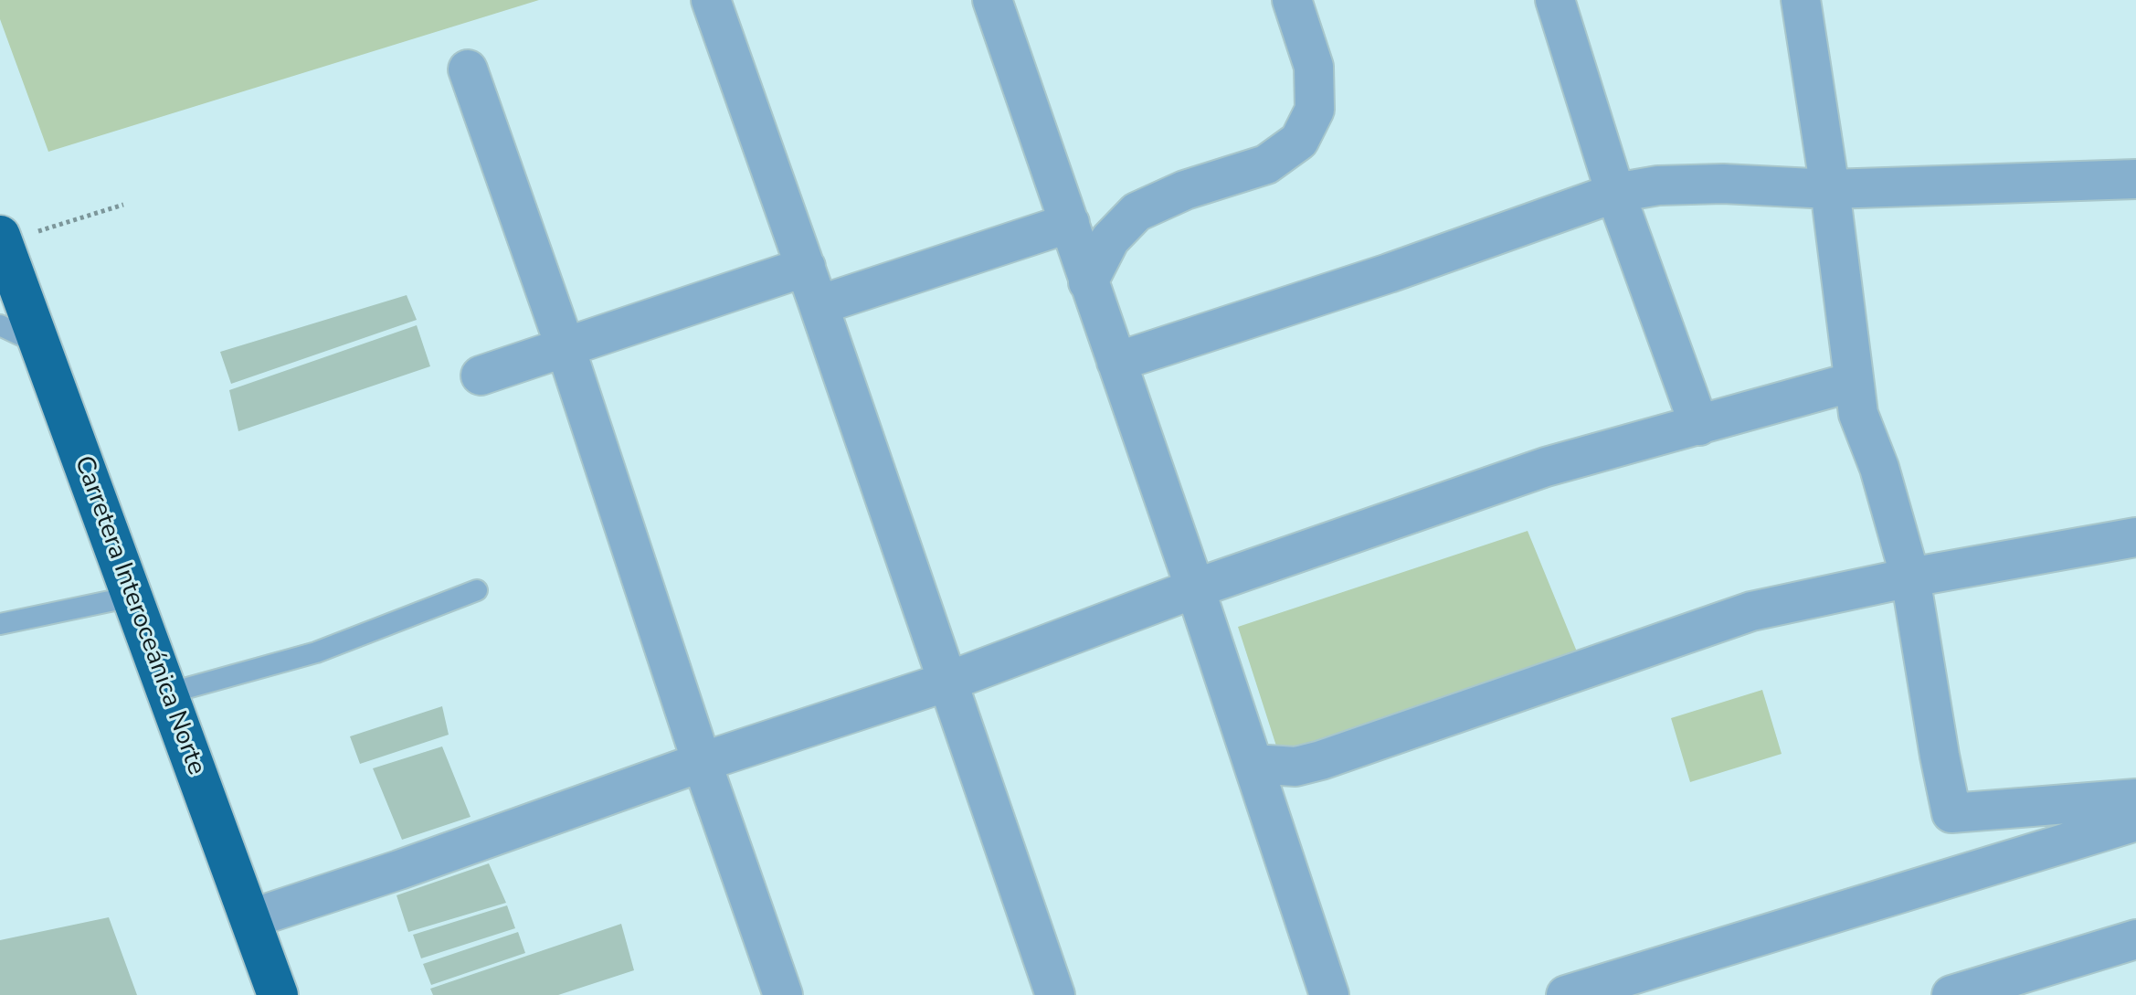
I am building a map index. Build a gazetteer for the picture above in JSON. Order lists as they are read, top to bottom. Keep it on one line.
{"streets":{"highway":["Carretera Interoceánica Norte"]}}
